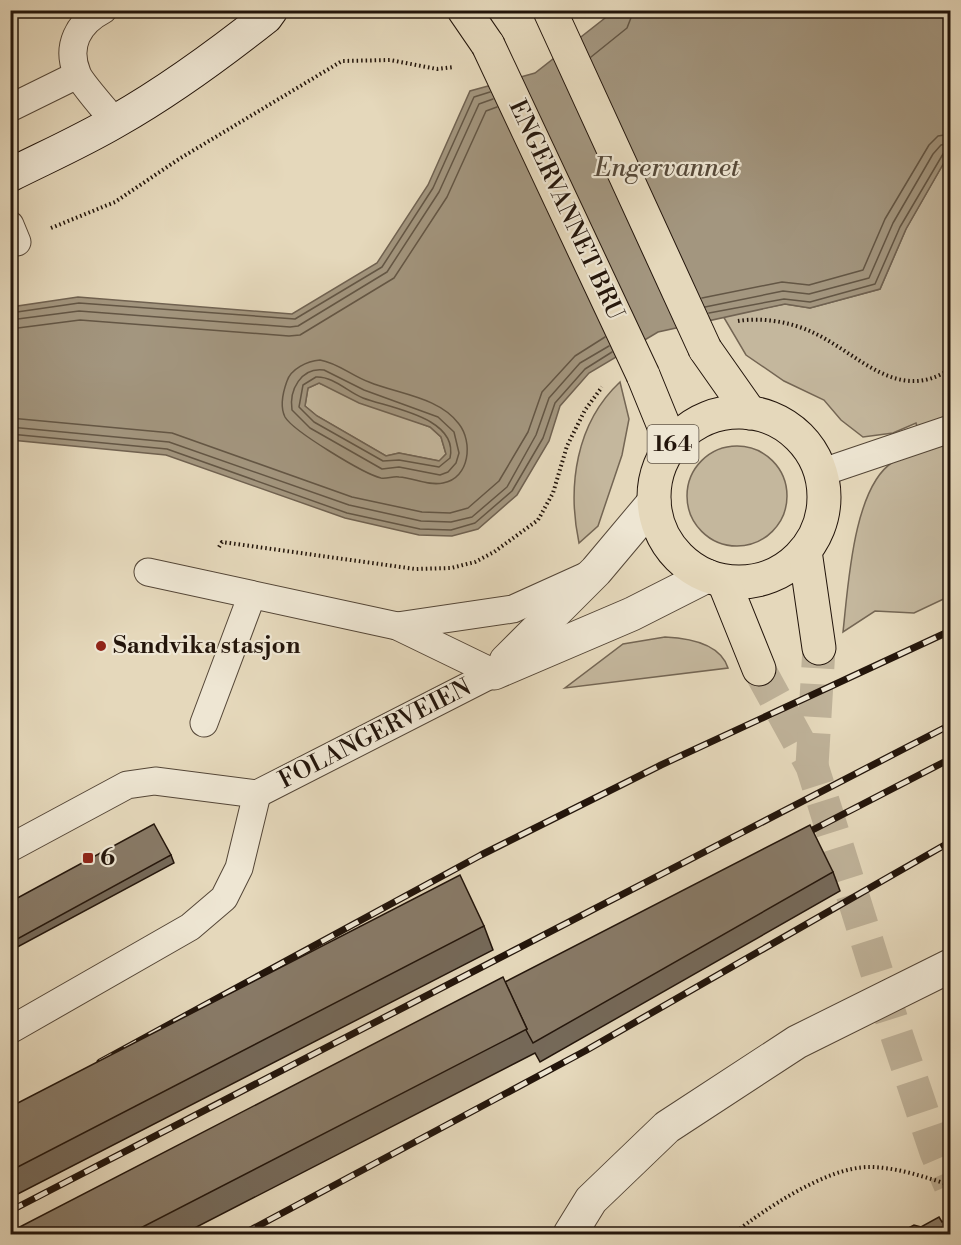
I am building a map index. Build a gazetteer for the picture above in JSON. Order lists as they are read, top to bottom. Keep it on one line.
{"streets":{"main road":["ENGERVANNET BRU","164"],"street":["FOLANGERVEIEN"]},"crossings":[["ENGERVANNET BRU","164"],["ENGERVANNET BRU","FOLANGERVEIEN"],["164","FOLANGERVEIEN"]],"water":["Engervannet"],"places":{"other":["Sandvika stasjon"],"transit":["6"]}}
